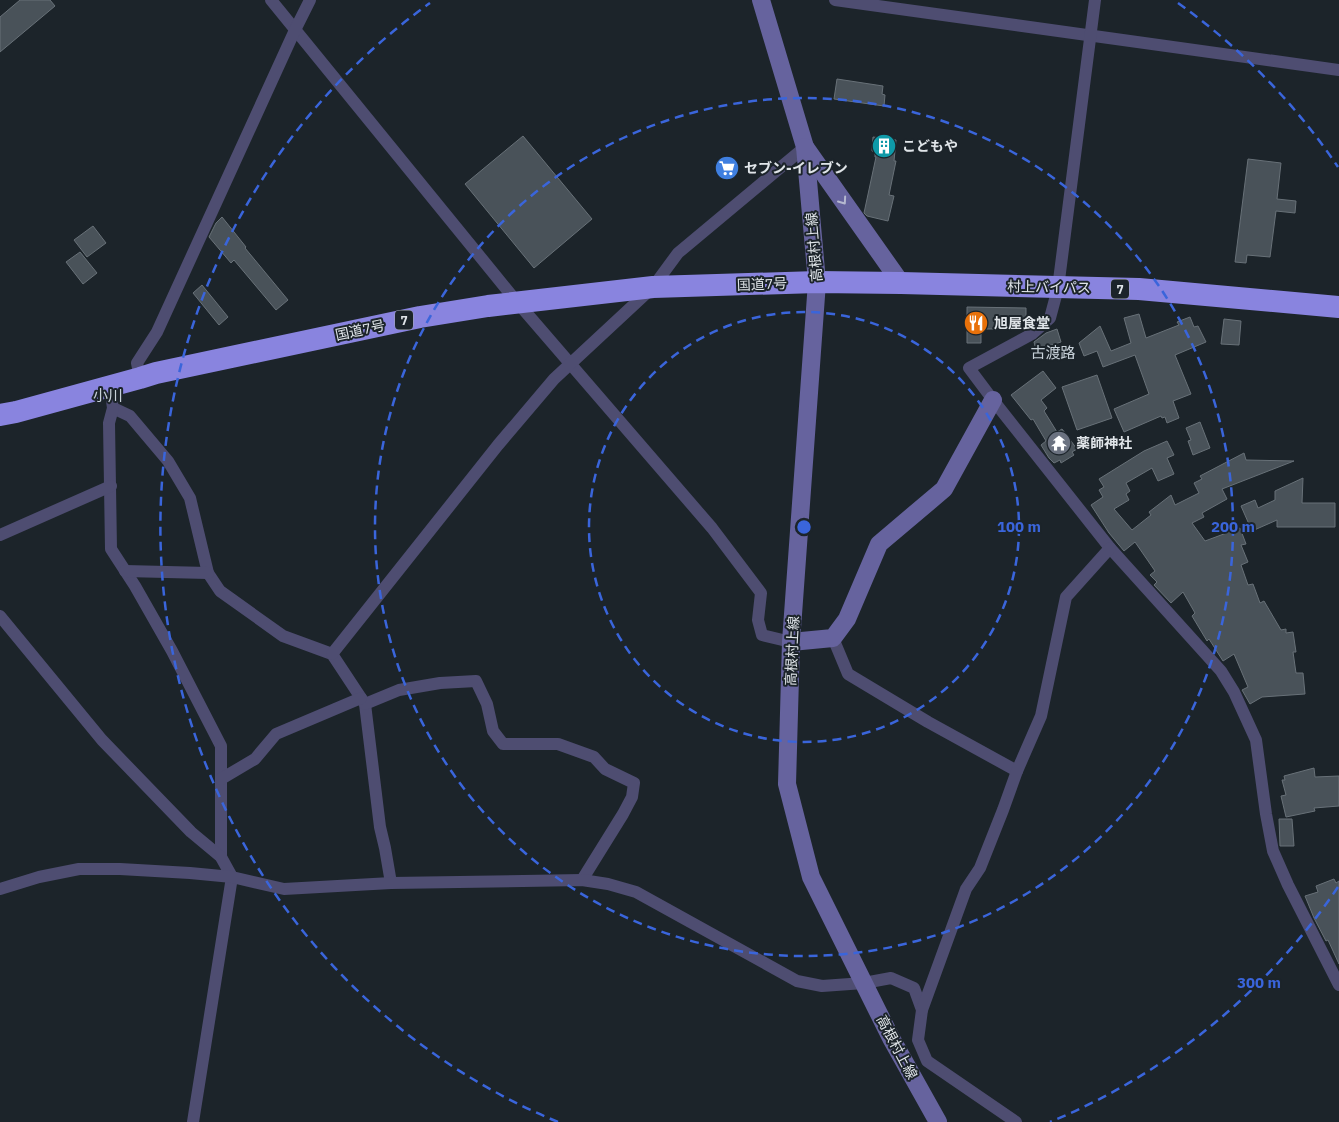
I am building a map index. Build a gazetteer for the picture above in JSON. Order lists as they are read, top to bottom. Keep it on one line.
{"streets":{"highway":["国道7号","村上バイパス","7"],"main road":["高根村上線"]},"crossings":[["高根村上線","国道7号"],["高根村上線","村上バイパス"],["国道7号","村上バイパス"]],"districts":["古渡路","小川"],"places":{"building":["こどもや"],"supermarket":["セブン-イレブン"],"restaurant":["旭屋食堂"],"temple":["薬師神社"]},"rings":["100 m","200 m","300 m"]}
